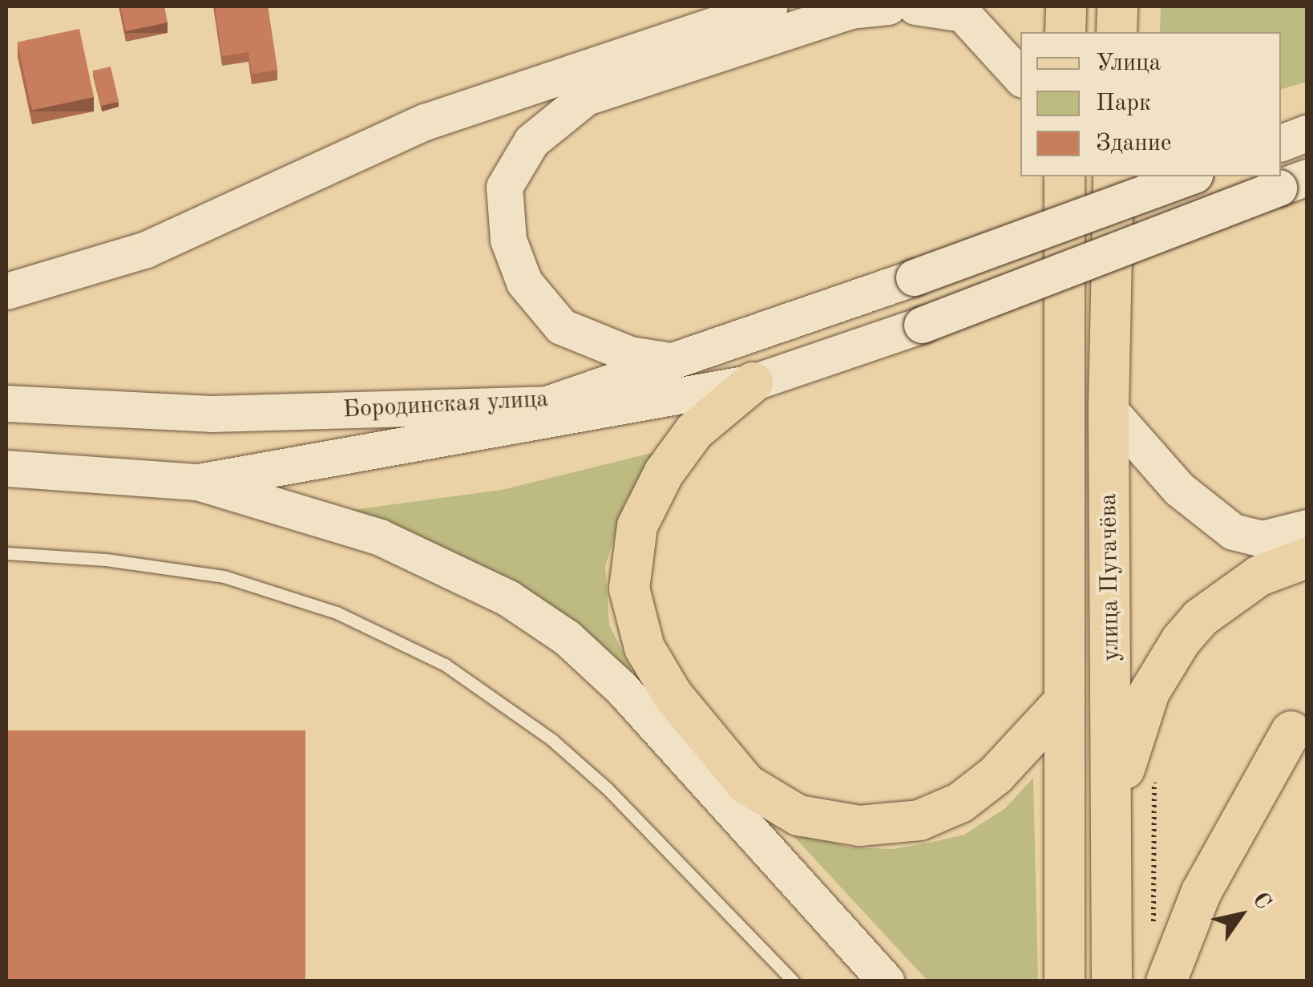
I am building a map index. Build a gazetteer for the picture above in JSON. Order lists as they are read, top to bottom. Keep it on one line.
{"streets":{"main road":["Бородинская улица","улица Пугачёва"]},"legend":["Улица","Парк","Здание"],"north":"top right"}
